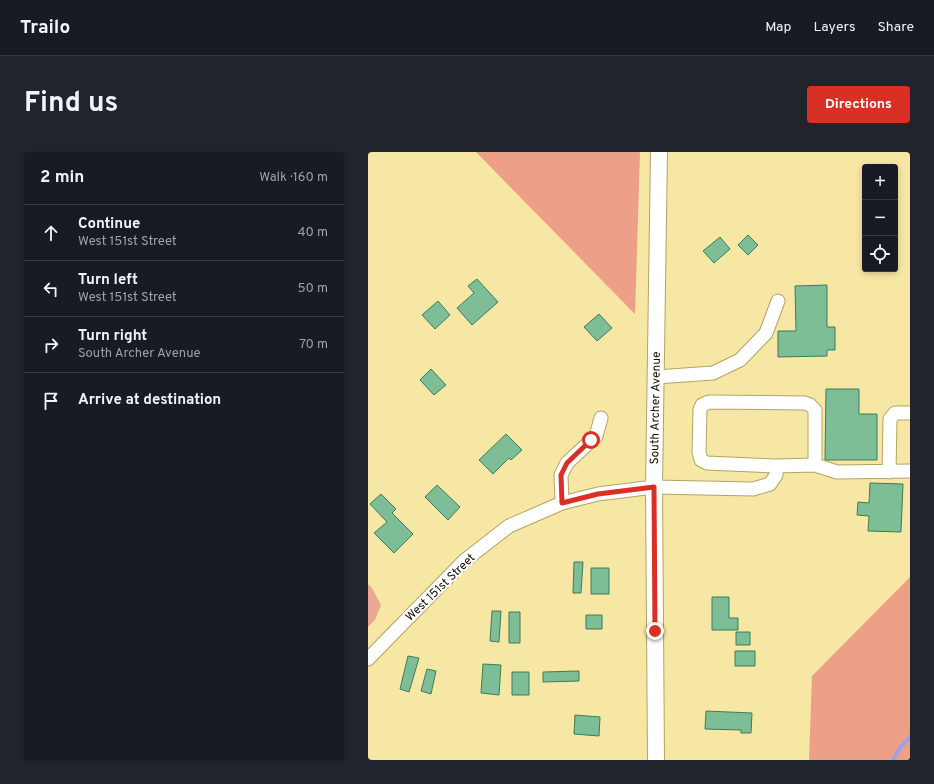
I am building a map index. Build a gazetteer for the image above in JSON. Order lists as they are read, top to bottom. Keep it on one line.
{"streets":{"main road":["South Archer Avenue"],"street":["West 151st Street"]},"crossings":[["South Archer Avenue","West 151st Street"]],"page":{"header":"Trailo","nav":["Map","Layers","Share"],"title":"Find us","buttons":"Directions","heading":["2 min","Walk · 160 m"],"map_buttons":["+","−"],"list":[["Continue","West 151st Street","40 m"],["Turn left","West 151st Street","50 m"],["Turn right","South Archer Avenue","70 m"],"Arrive at destination"]}}
